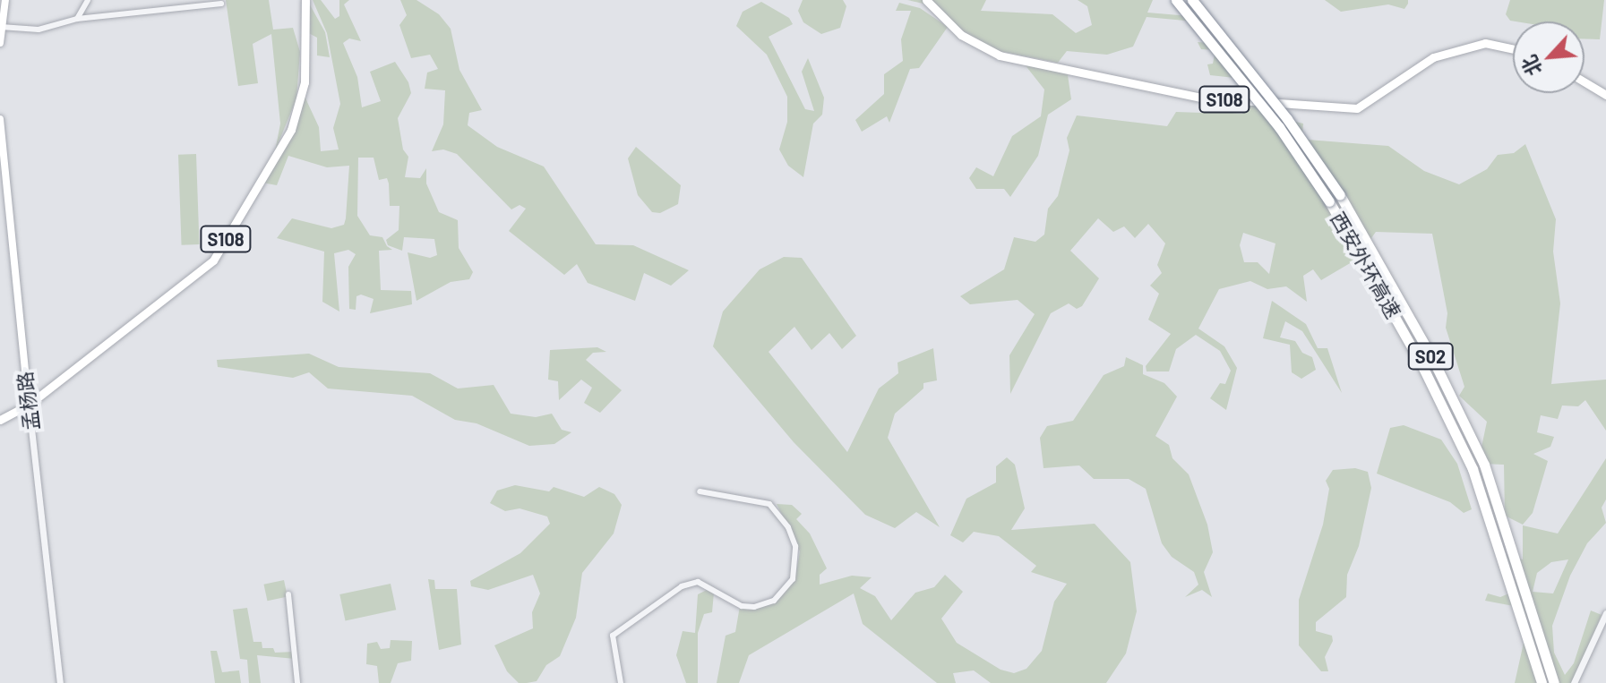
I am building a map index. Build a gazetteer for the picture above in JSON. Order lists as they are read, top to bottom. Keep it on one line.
{"streets":{"highway":["西安外环高速","S02"],"main road":["S108","孟杨路"]},"crossings":[["S108","孟杨路"]],"north":"bottom left"}
